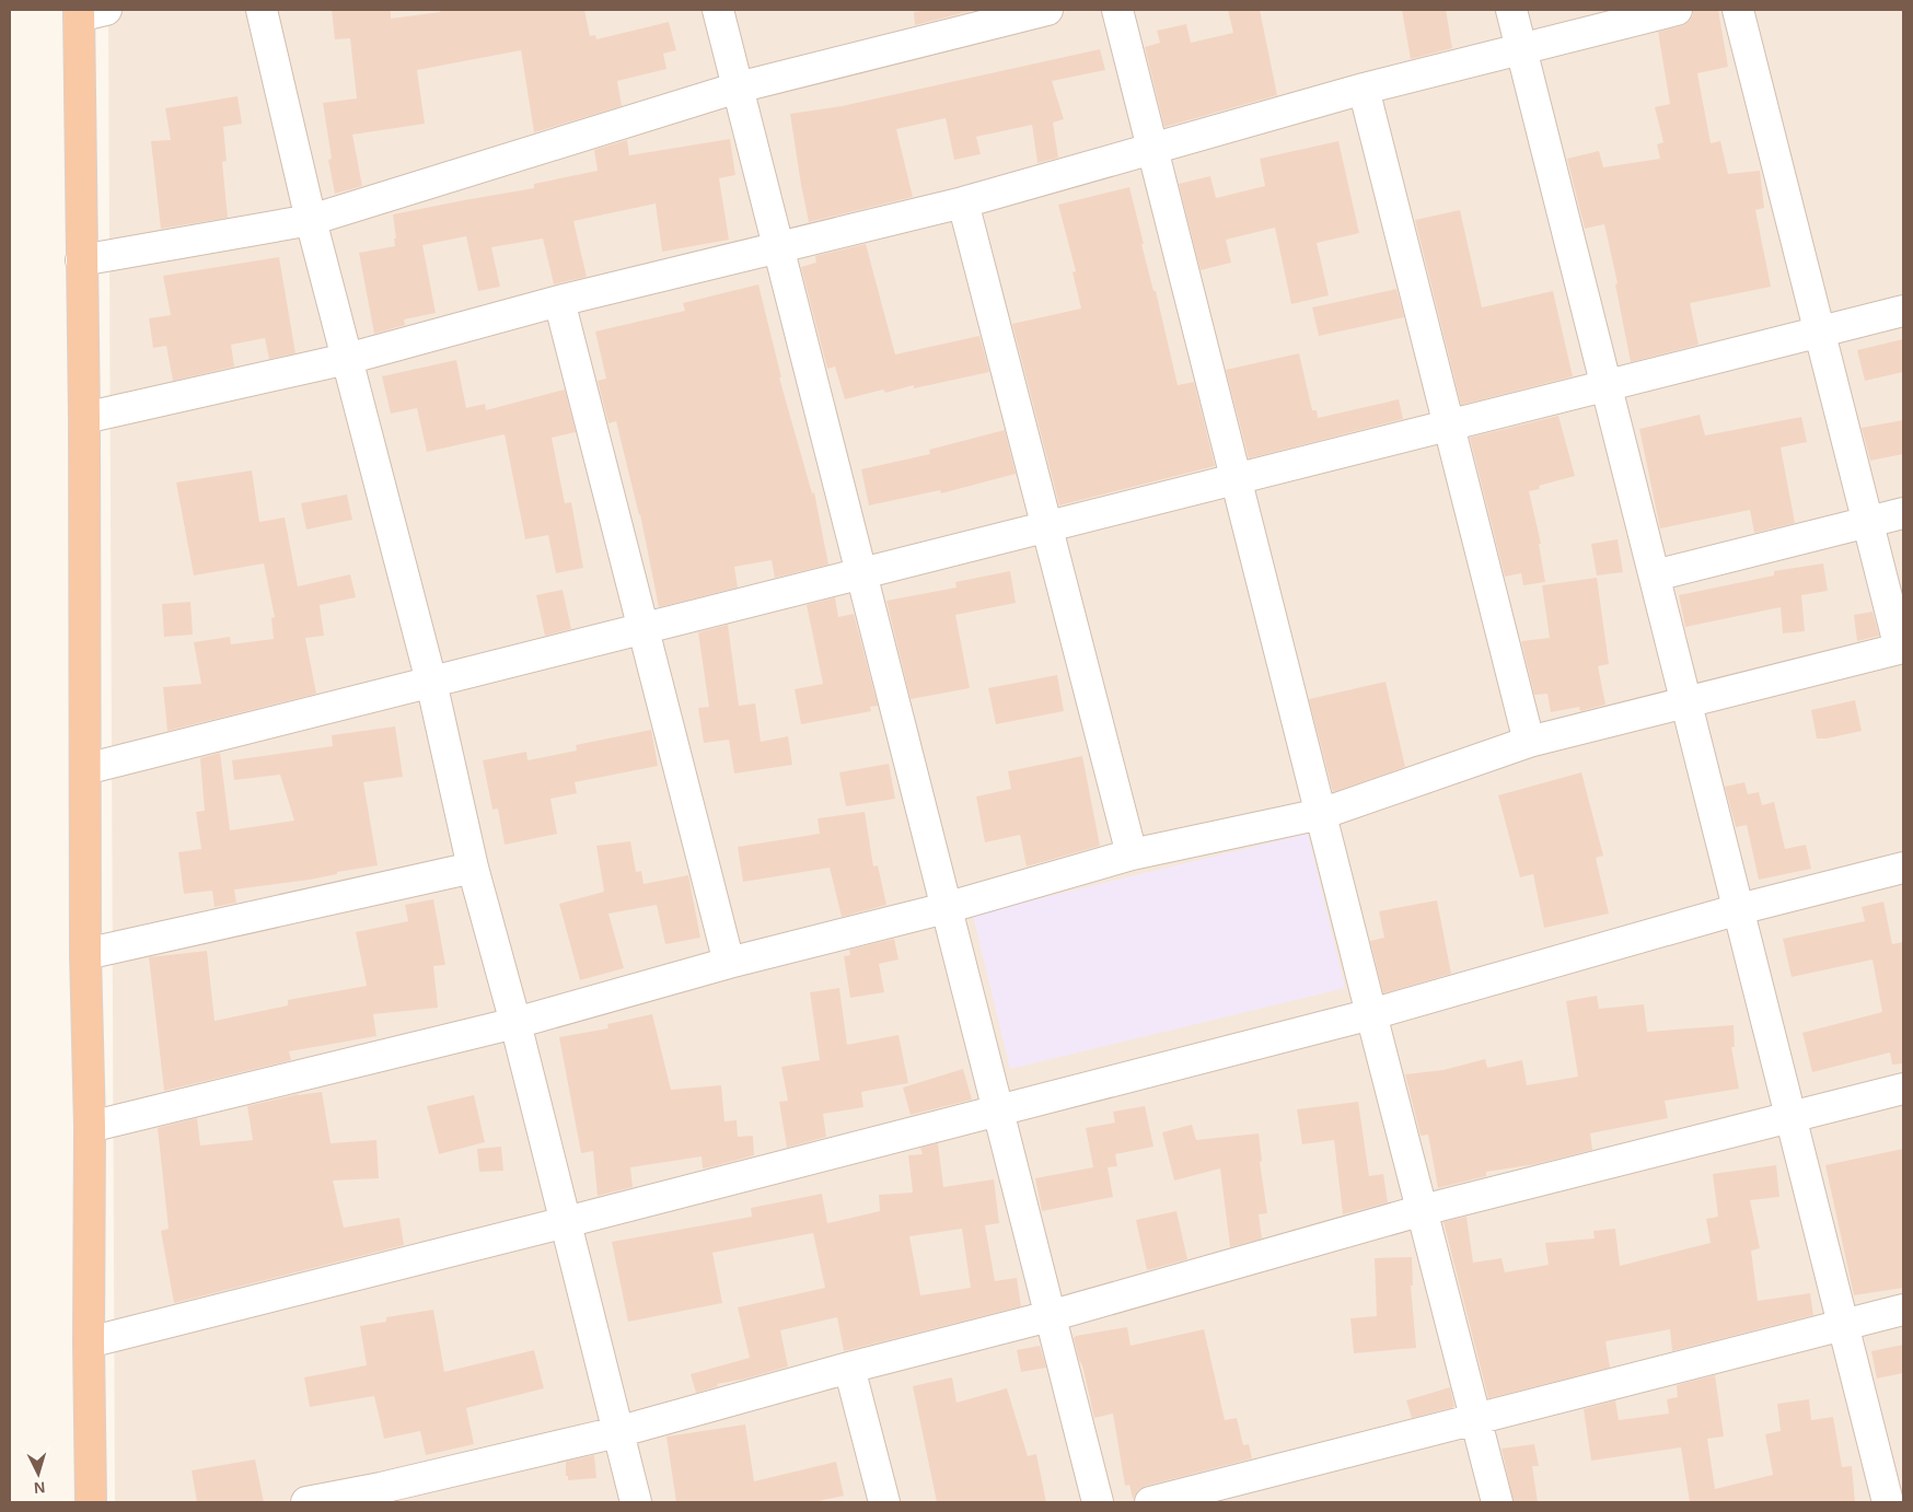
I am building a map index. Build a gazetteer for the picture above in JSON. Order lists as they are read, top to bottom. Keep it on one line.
{"north":"bottom"}
